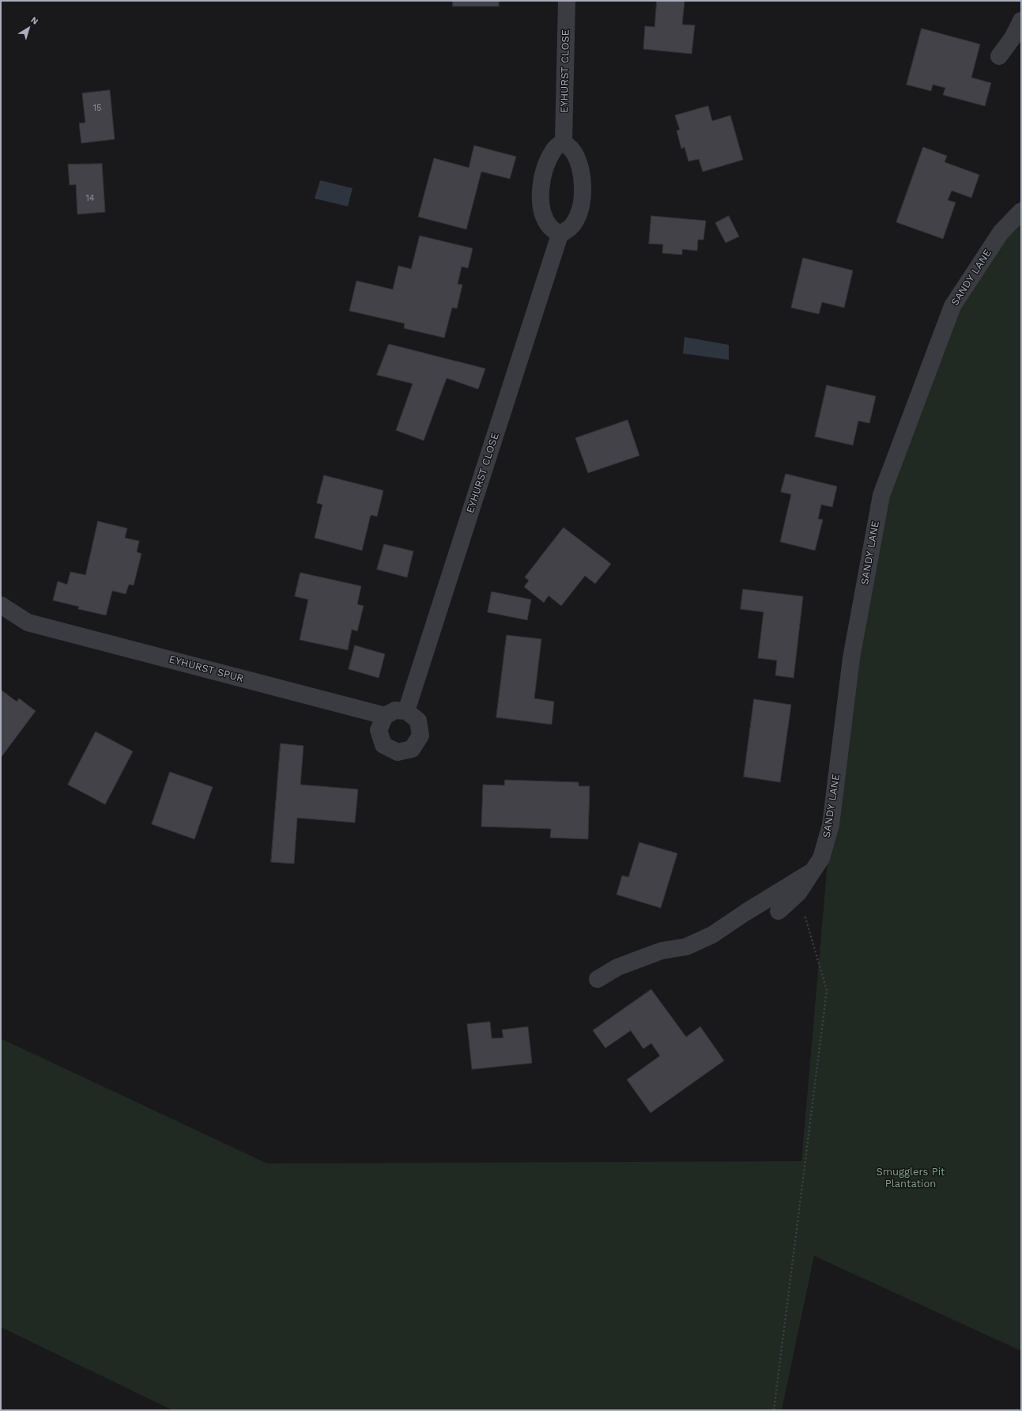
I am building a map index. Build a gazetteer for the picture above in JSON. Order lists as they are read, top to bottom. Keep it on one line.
{"streets":{"street":["EYHURST CLOSE","SANDY LANE","EYHURST SPUR"]},"crossings":[["EYHURST CLOSE","EYHURST SPUR"]],"parks":["Smugglers Pit Plantation"],"house_numbers":["15","14"],"north":"top right"}
